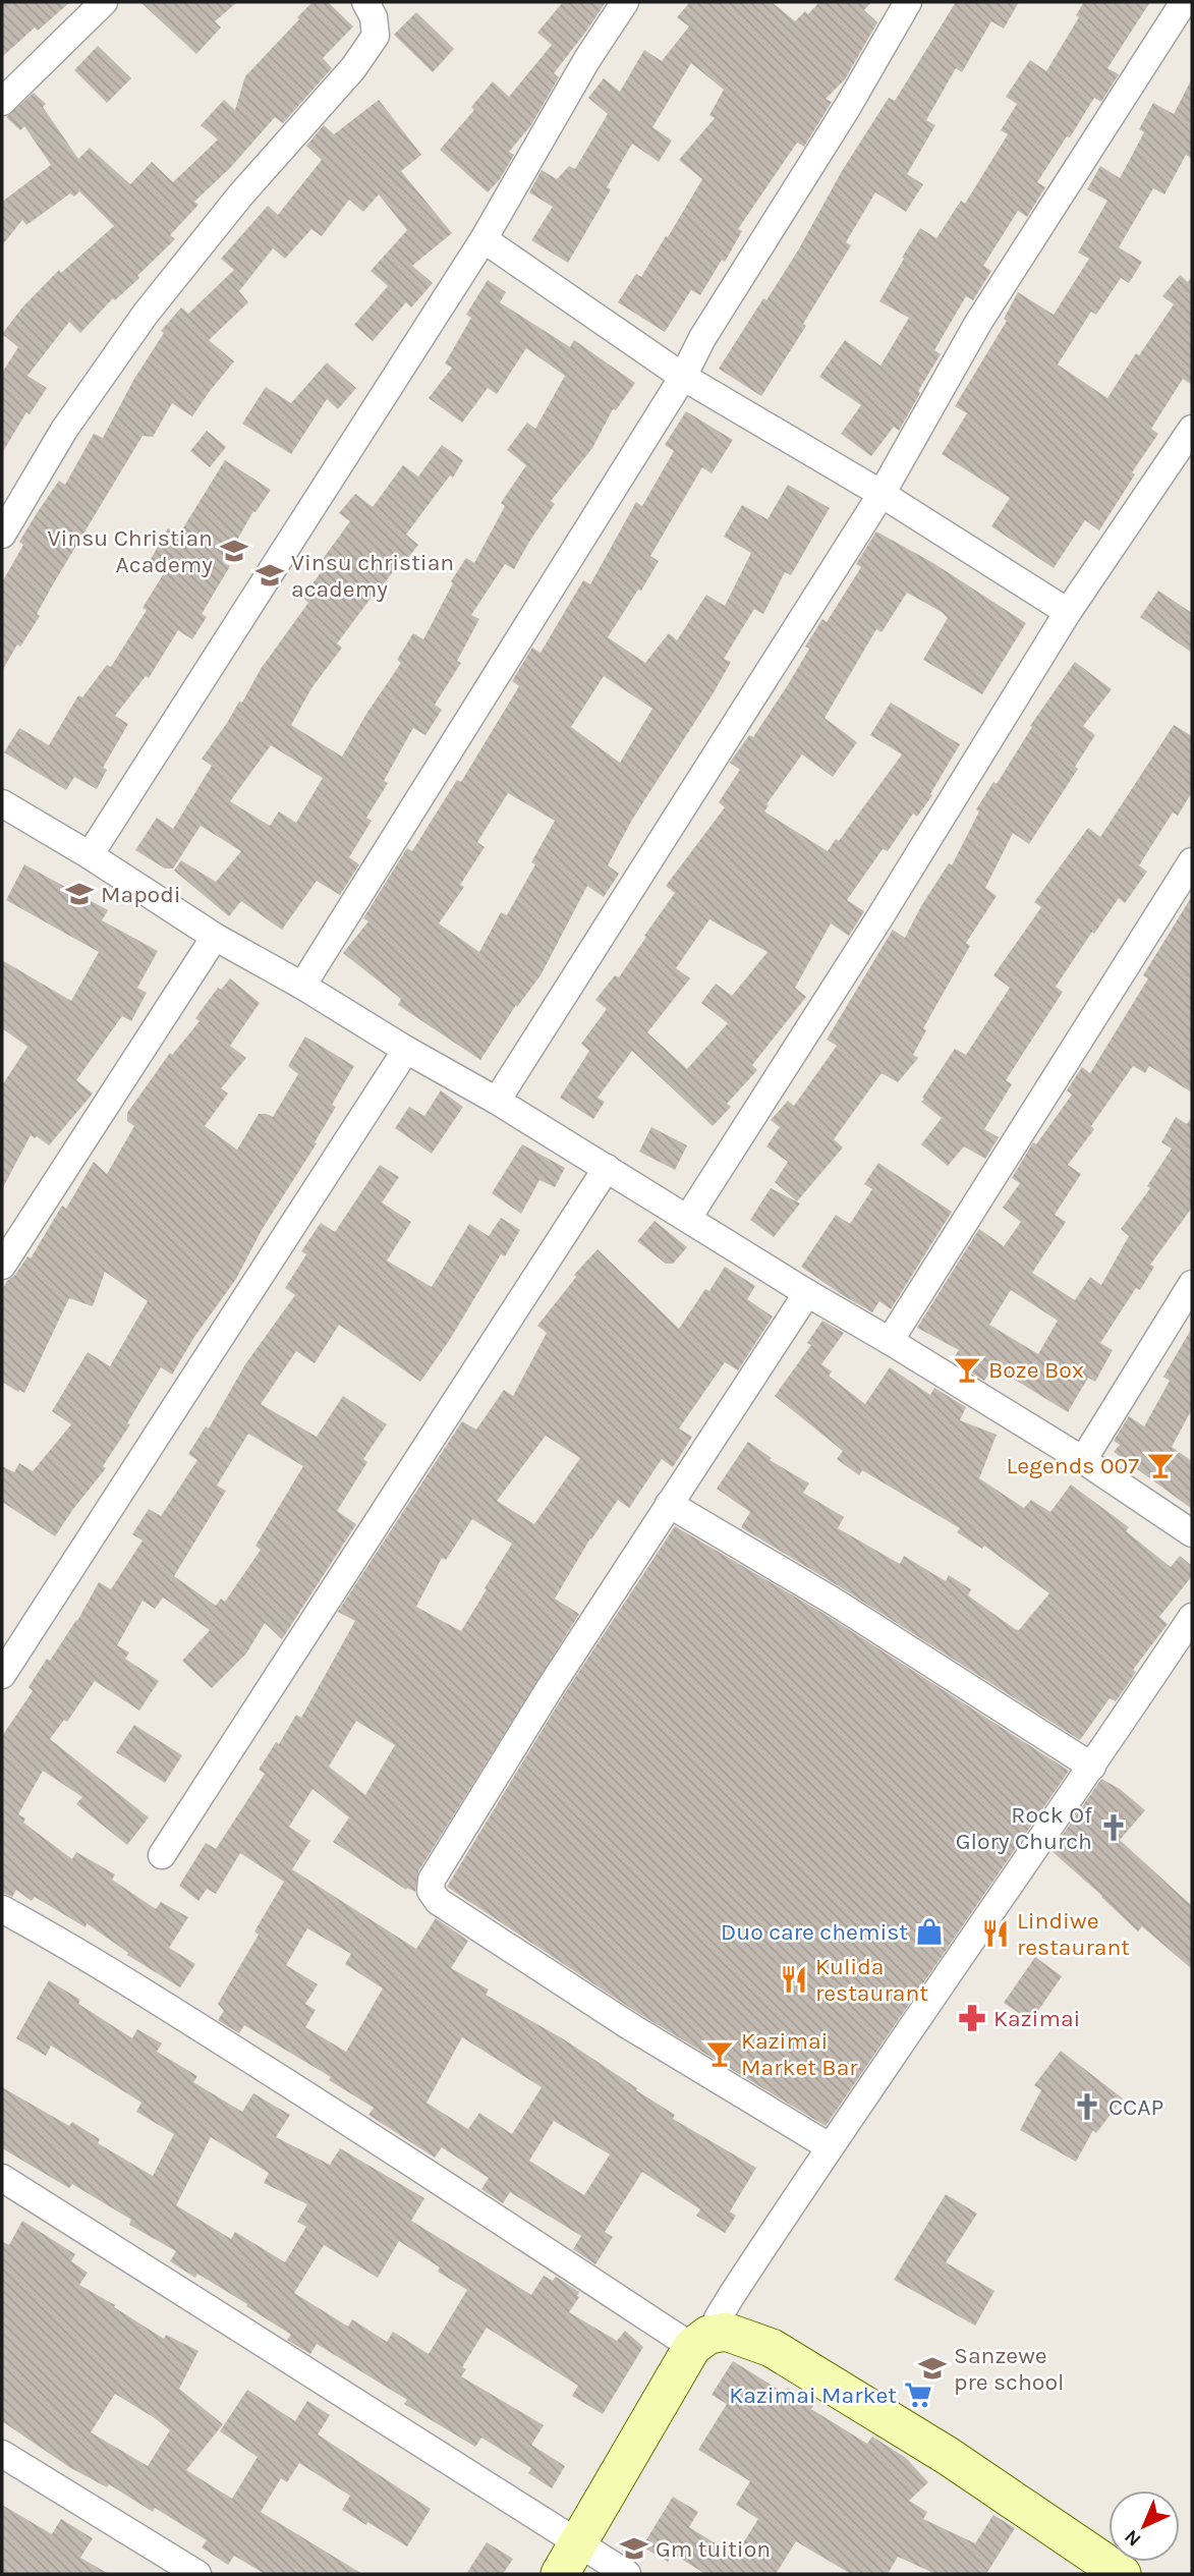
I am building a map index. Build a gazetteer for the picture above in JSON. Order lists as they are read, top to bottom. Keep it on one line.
{"places":{"school or university":["Vinsu Christian Academy","Vinsu christian academy","Mapodi","Sanzewe pre school","Gm tuition"],"bar":["Boze Box","Legends 007","Kazimai Market Bar"],"church":["Rock Of Glory Church","CCAP"],"shop":["Duo care chemist"],"restaurant":["Lindiwe restaurant","Kulida restaurant"],"pharmacy":["Kazimai"],"supermarket":["Kazimai Market"]},"north":"bottom left"}
